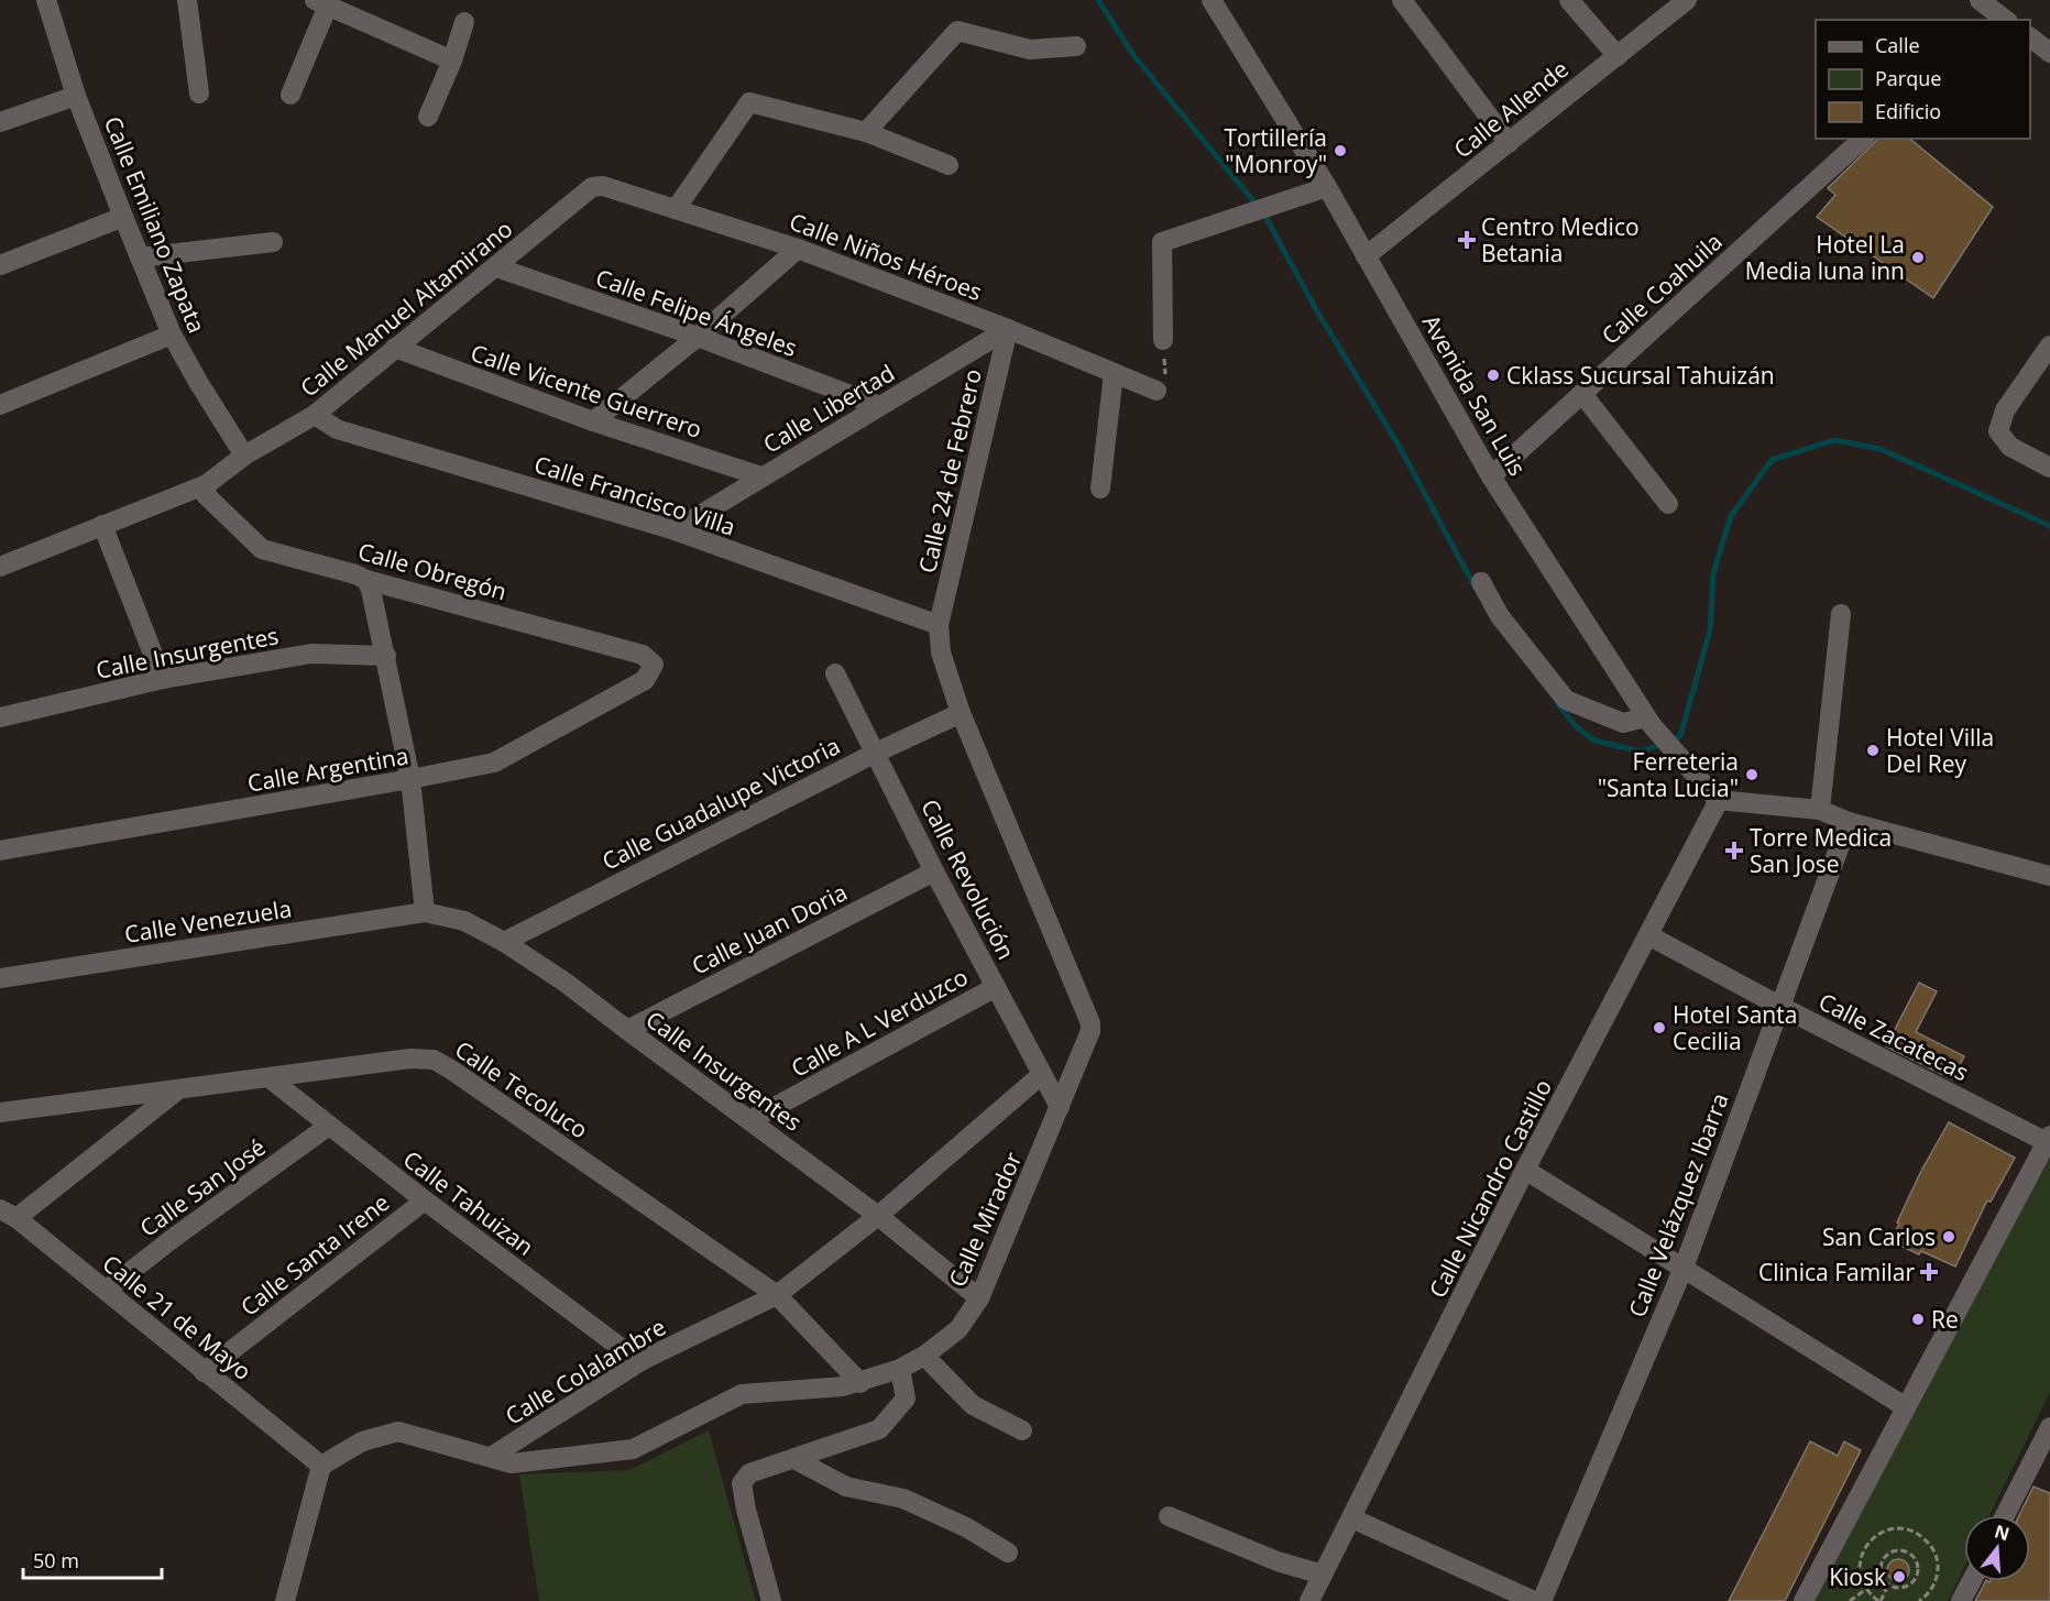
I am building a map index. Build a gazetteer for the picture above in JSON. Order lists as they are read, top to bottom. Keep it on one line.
{"streets":{"street":["Calle Allende","Calle Emiliano Zapata","Calle Niños Héroes","Calle Coahuila","Calle Manuel Altamirano","Calle Felipe Ángeles","Calle Vicente Guerrero","Avenida San Luis","Calle Libertad","Calle 24 de Febrero","Calle Francisco Villa","Calle Obregón","Calle Insurgentes","Calle Argentina","Calle Guadalupe Victoria","Calle Revolución","Calle Venezuela","Calle Juan Doria","Calle A L Verduzco","Calle Zacatecas","Calle Tecoluco","Calle San José","Calle Nicandro Castillo","Calle Tahuizan","Calle Velázquez Ibarra","Calle Mirador","Calle Santa Irene","Calle 21 de Mayo","Calle Colalambre"]},"crossings":[["Calle Allende","Avenida San Luis"],["Calle Emiliano Zapata","Calle Manuel Altamirano"],["Calle Niños Héroes","Calle Manuel Altamirano"],["Calle Niños Héroes","Calle Libertad"],["Calle Niños Héroes","Calle 24 de Febrero"],["Calle Coahuila","Avenida San Luis"],["Calle Manuel Altamirano","Calle Felipe Ángeles"],["Calle Manuel Altamirano","Calle Vicente Guerrero"],["Calle Manuel Altamirano","Calle Francisco Villa"],["Calle Manuel Altamirano","Calle Obregón"],["Calle Felipe Ángeles","Calle Libertad"],["Calle Vicente Guerrero","Calle Libertad"],["Avenida San Luis","Calle Nicandro Castillo"],["Calle Libertad","Calle 24 de Febrero"],["Calle Libertad","Calle Francisco Villa"],["Calle 24 de Febrero","Calle Francisco Villa"],["Calle 24 de Febrero","Calle Guadalupe Victoria"],["Calle 24 de Febrero","Calle Mirador"],["Calle Obregón","Calle Argentina"],["Calle Insurgentes","Calle Guadalupe Victoria"],["Calle Insurgentes","Calle Venezuela"],["Calle Insurgentes","Calle Juan Doria"],["Calle Insurgentes","Calle A L Verduzco"],["Calle Insurgentes","Calle Mirador"],["Calle Insurgentes","Calle Colalambre"],["Calle Guadalupe Victoria","Calle Revolución"],["Calle Revolución","Calle Juan Doria"],["Calle Revolución","Calle A L Verduzco"],["Calle Revolución","Calle Mirador"],["Calle Revolución","Calle Colalambre"],["Calle Zacatecas","Calle Nicandro Castillo"],["Calle Zacatecas","Calle Velázquez Ibarra"],["Calle Tecoluco","Calle Tahuizan"],["Calle Tecoluco","Calle Mirador"],["Calle Tecoluco","Calle Colalambre"],["Calle San José","Calle Tahuizan"],["Calle San José","Calle 21 de Mayo"],["Calle Tahuizan","Calle Santa Irene"],["Calle Tahuizan","Calle Colalambre"],["Calle Mirador","Calle 21 de Mayo"],["Calle Mirador","Calle Colalambre"],["Calle Santa Irene","Calle 21 de Mayo"]],"places":{"other":["Tortillería \"Monroy\"","Hotel La Media luna inn","Cklass Sucursal Tahuizán","Hotel Villa Del Rey","Ferreteria \"Santa Lucia\"","Hotel Santa Cecilia","San Carlos","Re","Kiosk"],"health":["Centro Medico Betania","Torre Medica San Jose","Clinica Familar"]},"legend":["Calle","Parque","Edificio"],"scale_bar":"50 m","north":"top"}
